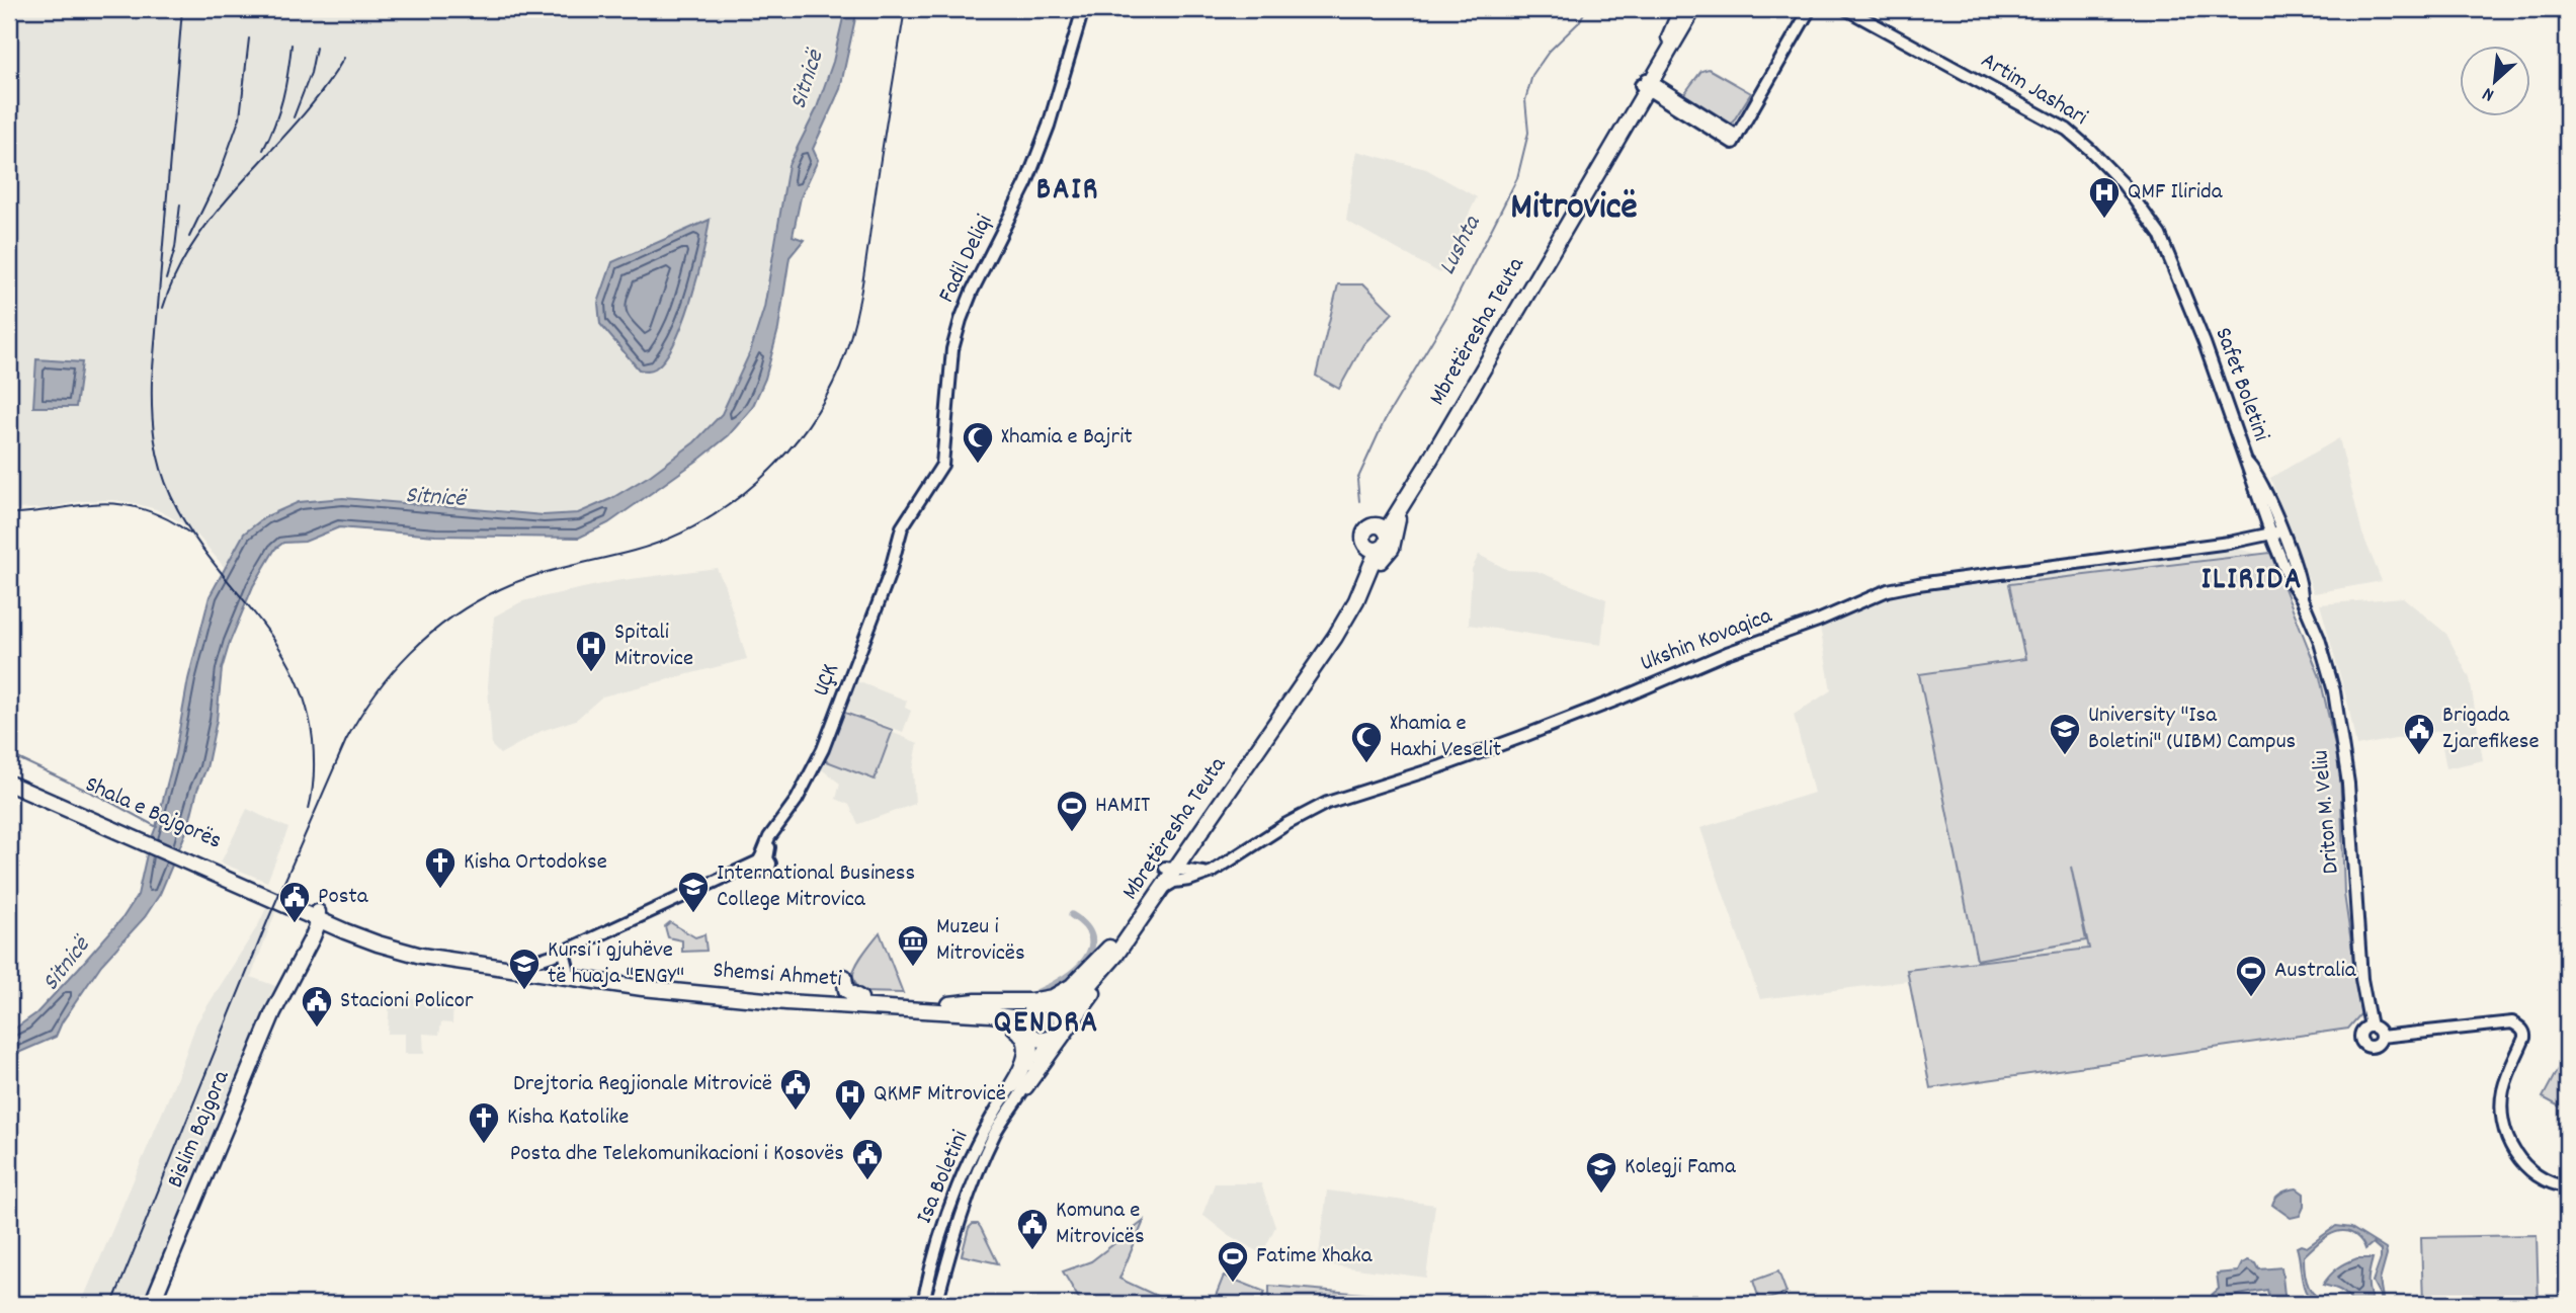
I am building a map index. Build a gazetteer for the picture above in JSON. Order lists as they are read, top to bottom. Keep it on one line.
{"streets":{"main road":["Mbretëresha Teuta","Shala e Bajgorës","Shemsi Ahmeti","Bislim Bajgora"],"street":["Artim Jashari","Fadil Deliqi","Safet Boletini","Ukshin Kovaqica","UÇK","Driton M. Veliu","Isa Boletini"]},"crossings":[["Artim Jashari","Safet Boletini"],["Fadil Deliqi","UÇK"],["Mbretëresha Teuta","Ukshin Kovaqica"],["Mbretëresha Teuta","Shemsi Ahmeti"],["Mbretëresha Teuta","Isa Boletini"],["Safet Boletini","Ukshin Kovaqica"],["Safet Boletini","Driton M. Veliu"],["Ukshin Kovaqica","Driton M. Veliu"],["Shala e Bajgorës","Shemsi Ahmeti"],["Shemsi Ahmeti","Bislim Bajgora"],["Shemsi Ahmeti","Isa Boletini"]],"districts":["BAIR","Mitrovicë","ILIRIDA","QENDRA"],"water":["Sitnicë","Lushta"],"places":{"hospital":["QMF Ilirida","Spitali Mitrovice","QKMF Mitrovicë"],"mosque":["Xhamia e Bajrit","Xhamia e Haxhi Veselit"],"school or university":["University \"Isa Boletini\" (UIBM) Campus","International Business College Mitrovica","Kursi i gjuhëve të huaja \"ENGY\"","Kolegji Fama"],"public building":["Brigada Zjarefikese","Posta","Stacioni Policor","Drejtoria Regjionale Mitrovicë","Posta dhe Telekomunikacioni i Kosovës","Komuna e Mitrovicës"],"sports":["HAMIT","Australia","Fatime Xhaka"],"church":["Kisha Ortodokse","Kisha Katolike"],"museum":["Muzeu i Mitrovicës"]},"north":"bottom left"}
